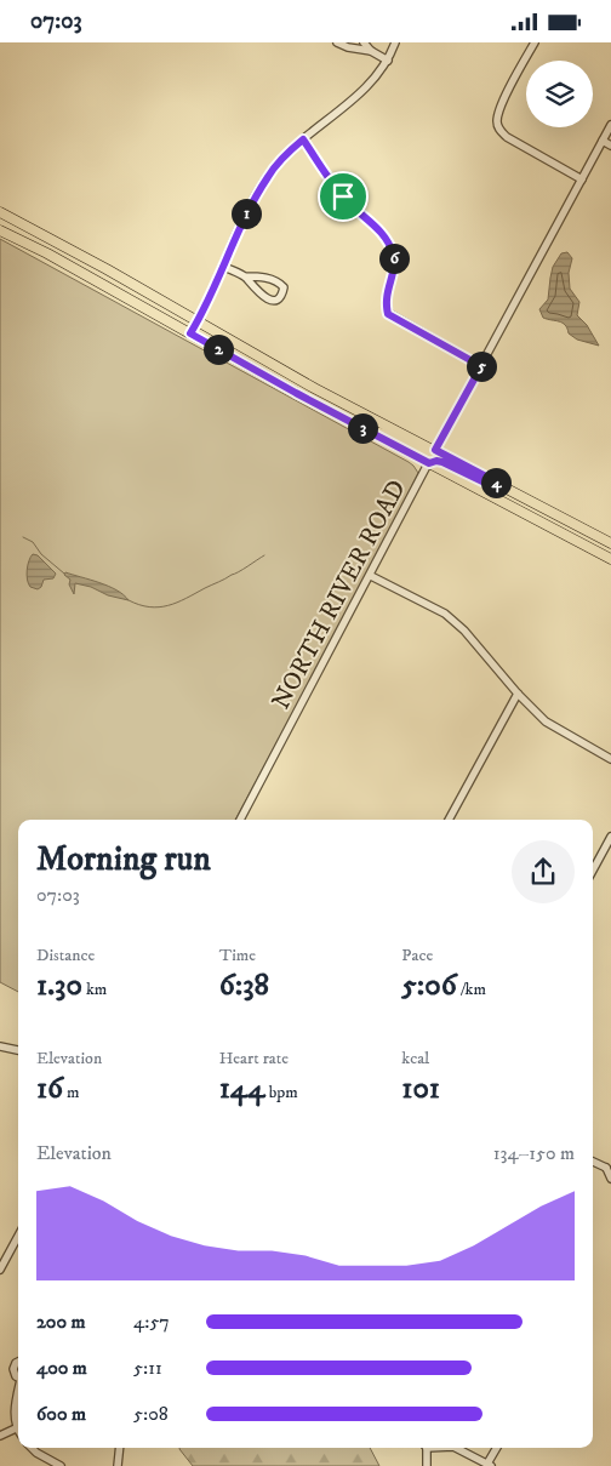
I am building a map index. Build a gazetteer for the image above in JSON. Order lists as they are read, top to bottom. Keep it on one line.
{"streets":{"street":["NORTH RIVER ROAD"]},"page":{"status":"07:03","pins":["1","6","2","5","3","4"],"heading":["Morning run","07:03"],"stats":[["Distance","1.30 km"],["Time","6:38"],["Pace","5:06 /km"],["Elevation","16 m"],["Heart rate","144 bpm"],["kcal","101"]],"chart":["Elevation","134–150 m"],"list":[{"name":"200 m","note":"4:57"},{"name":"400 m","note":"5:11"},{"name":"600 m","note":"5:08"}]}}
